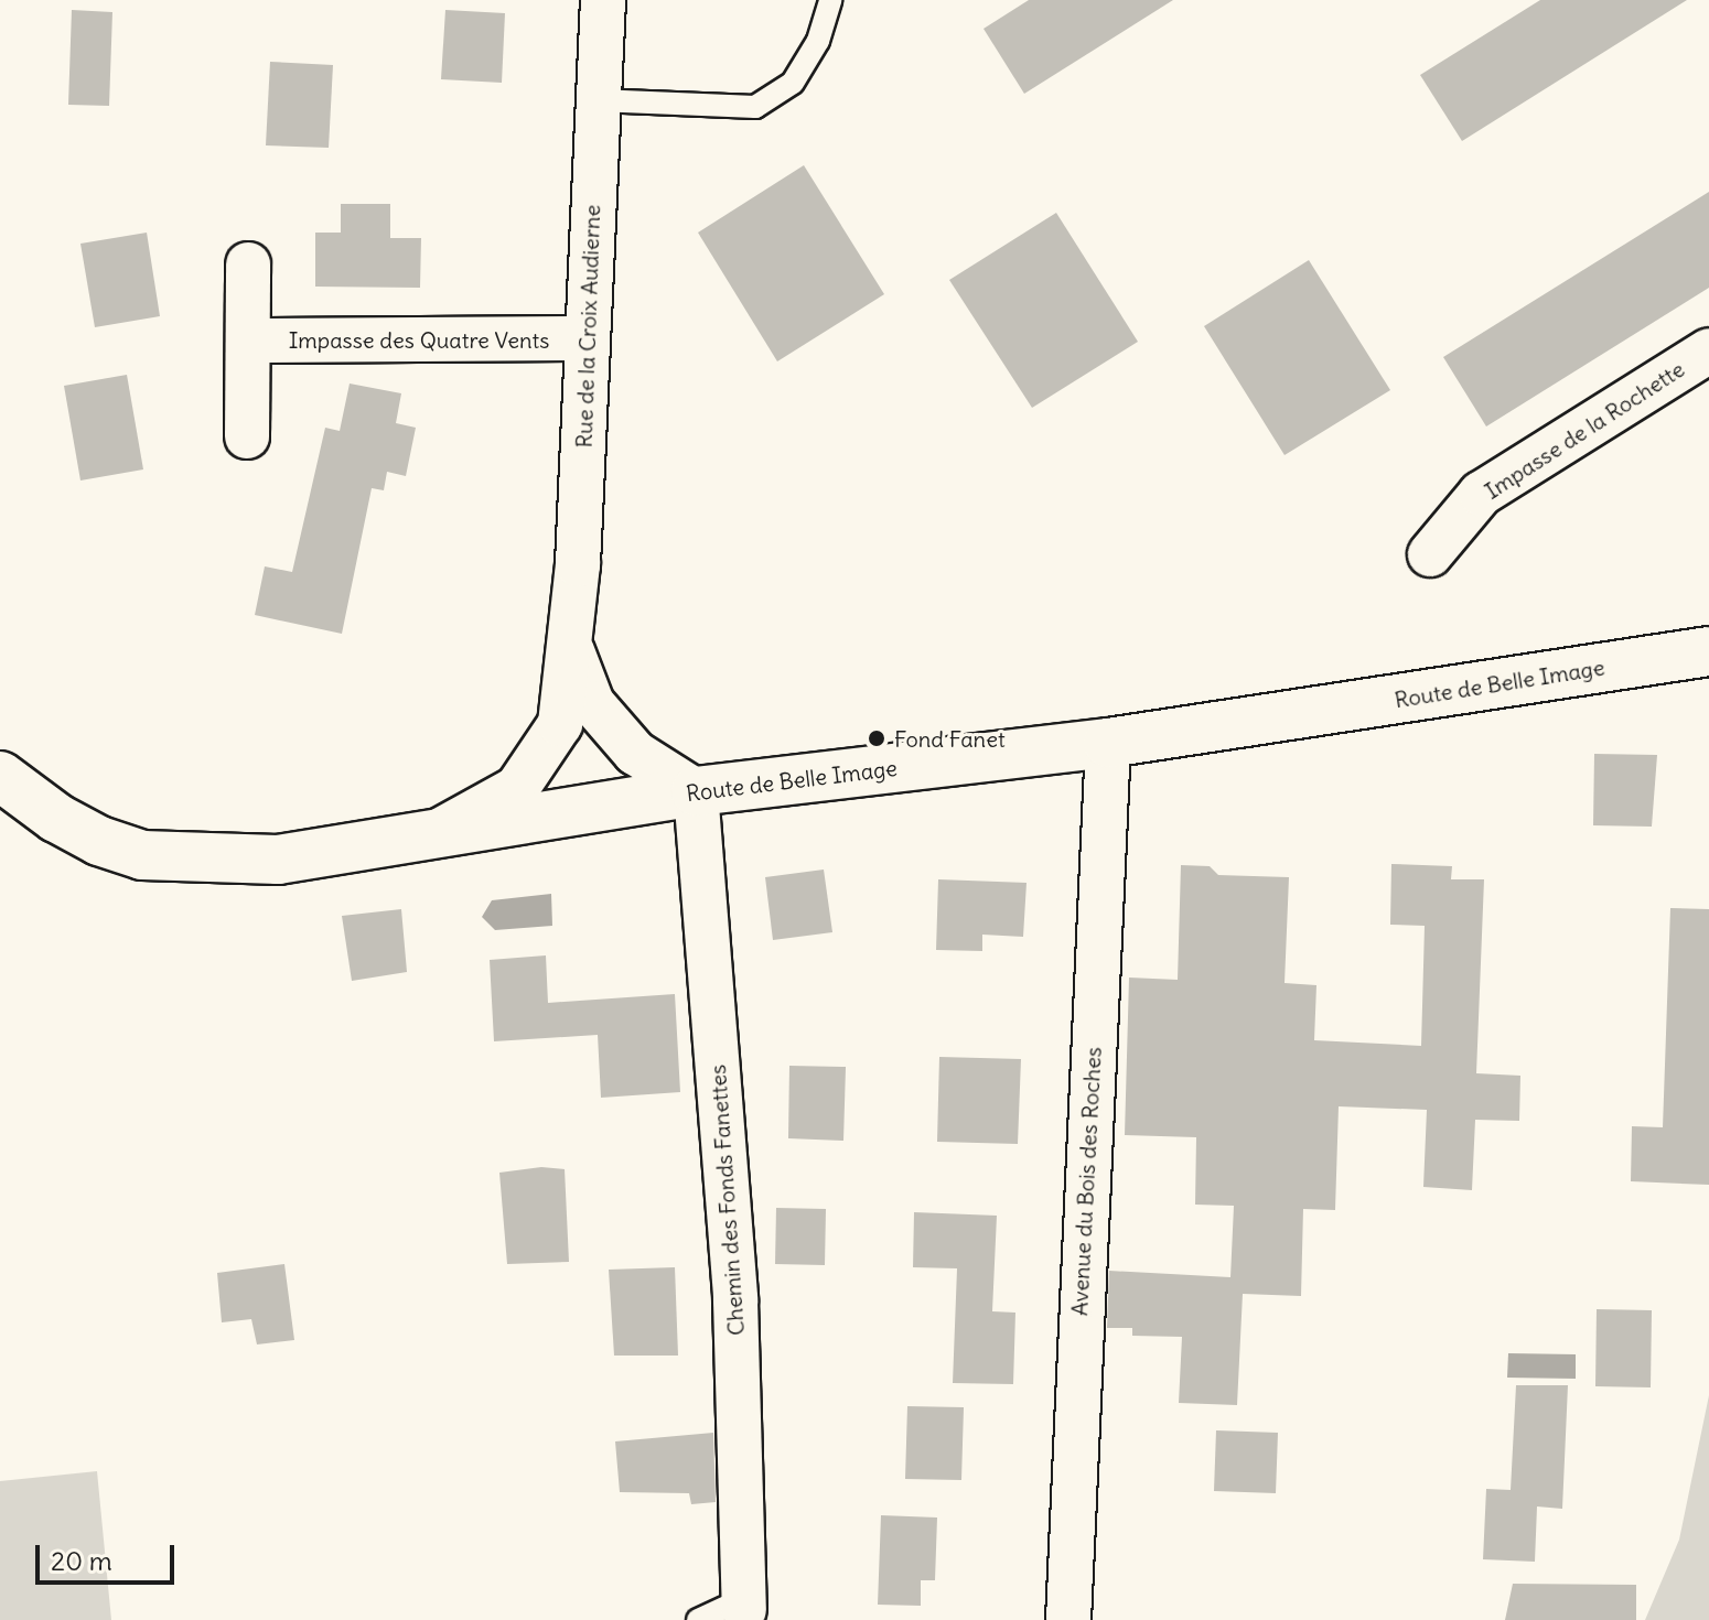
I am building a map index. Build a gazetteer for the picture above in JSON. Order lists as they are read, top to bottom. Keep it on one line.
{"streets":{"main road":["Route de Belle Image"],"street":["Rue de la Croix Audierne","Impasse des Quatre Vents","Impasse de la Rochette","Avenue du Bois des Roches","Chemin des Fonds Fanettes"]},"crossings":[["Rue de la Croix Audierne","Impasse des Quatre Vents"],["Rue de la Croix Audierne","Route de Belle Image"],["Rue de la Croix Audierne","Chemin des Fonds Fanettes"],["Route de Belle Image","Avenue du Bois des Roches"],["Route de Belle Image","Chemin des Fonds Fanettes"]],"places":["Fond Fanet"],"scale_bar":"20 m"}
